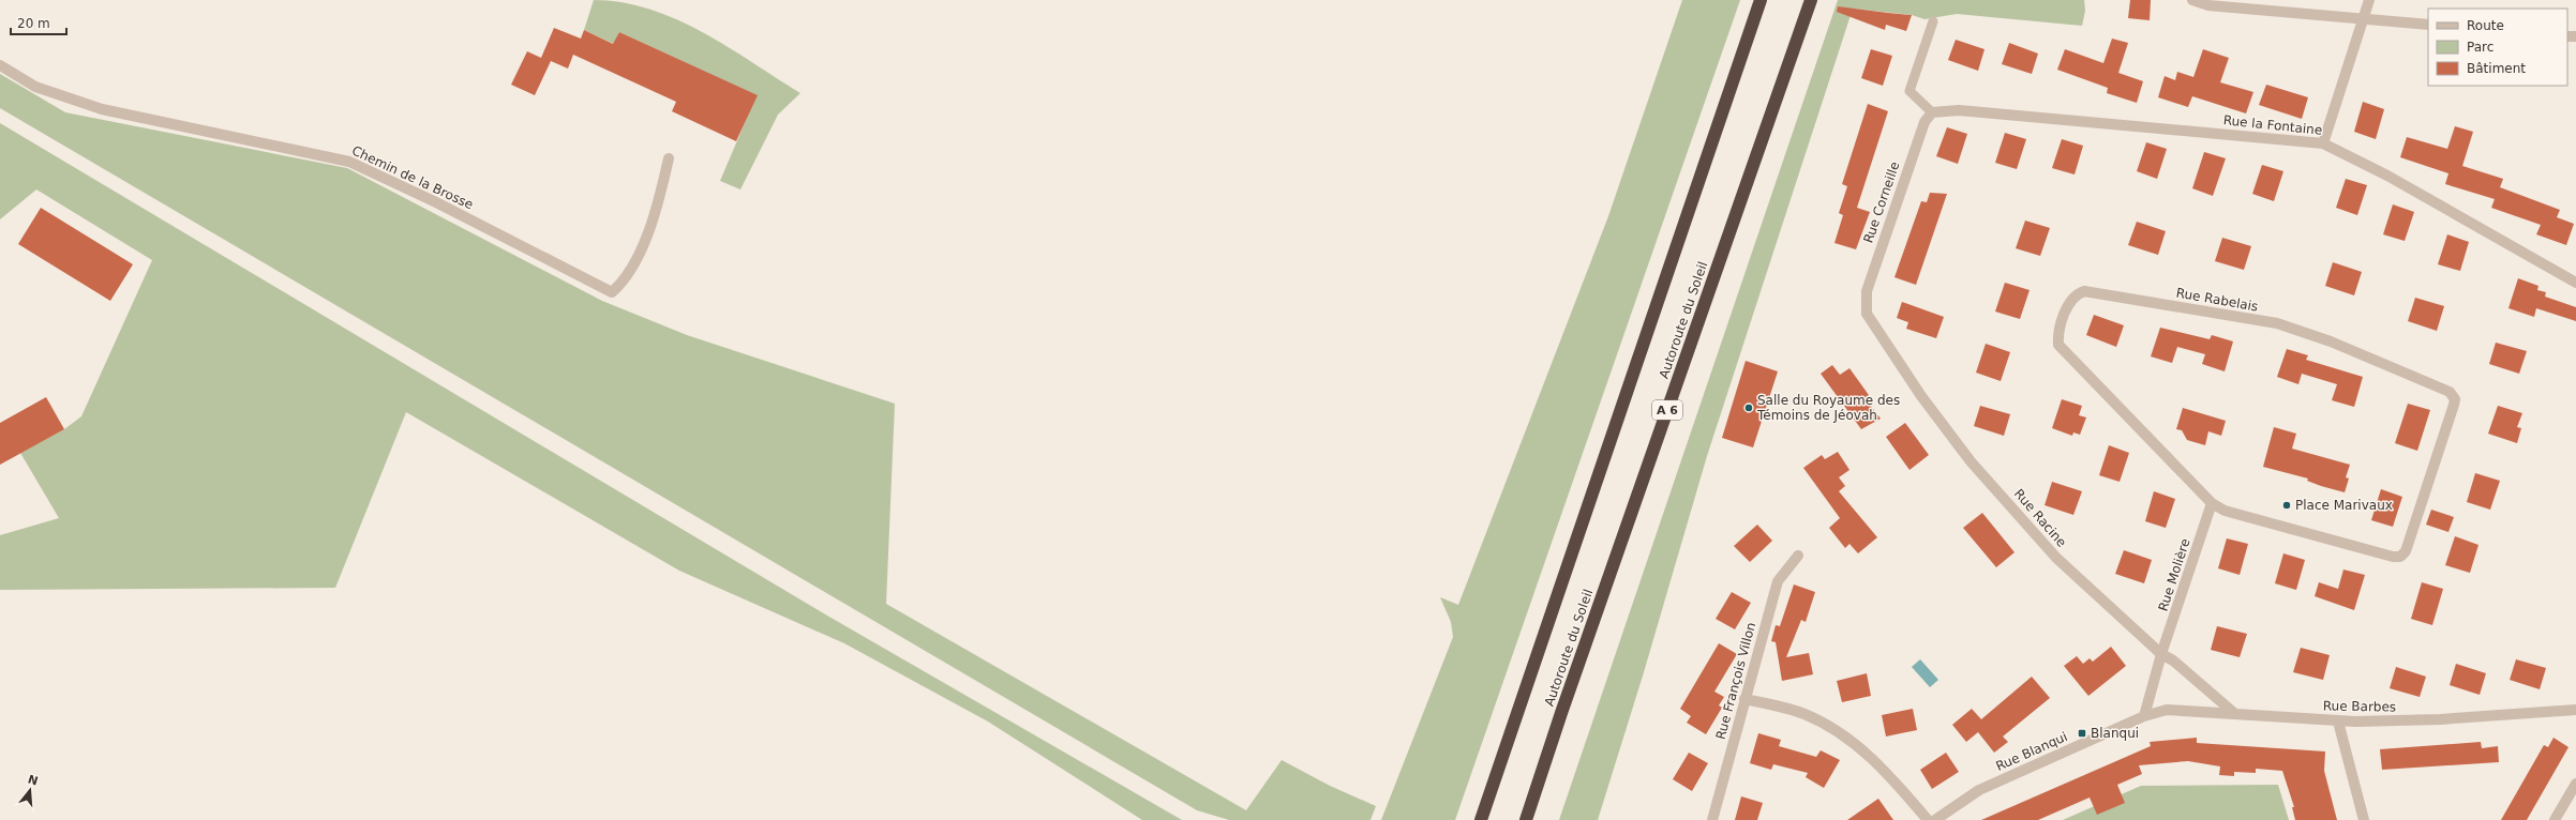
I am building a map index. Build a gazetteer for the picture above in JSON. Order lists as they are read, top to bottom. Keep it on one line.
{"streets":{"highway":["Autoroute du Soleil","A 6"],"street":["Rue la Fontaine","Chemin de la Brosse","Rue Corneille","Rue Rabelais","Rue Racine","Rue Molière","Rue François Villon","Rue Barbes","Rue Blanqui"]},"crossings":[["Rue la Fontaine","Rue Corneille"],["Rue Corneille","Rue Racine"],["Rue Rabelais","Rue Molière"],["Rue Racine","Rue Molière"],["Rue Racine","Rue Barbes"],["Rue Molière","Rue Barbes"],["Rue Molière","Rue Blanqui"],["Rue Barbes","Rue Blanqui"]],"places":{"other":["Salle du Royaume des Témoins de Jéovah","Place Marivaux"],"transit":["Blanqui"]},"legend":["Route","Parc","Bâtiment"],"scale_bar":"20 m","north":"top"}
